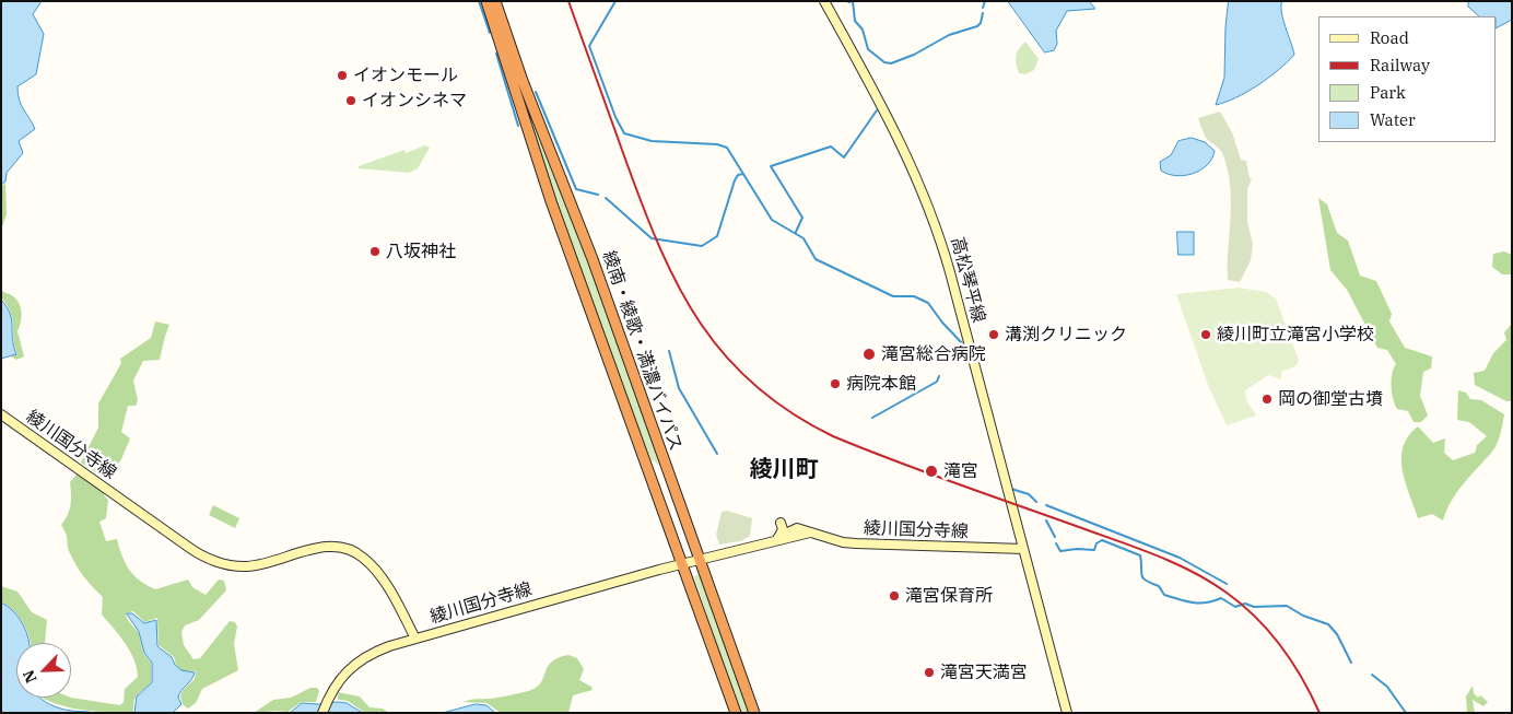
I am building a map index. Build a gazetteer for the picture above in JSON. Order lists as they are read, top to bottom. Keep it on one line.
{"streets":{"highway":["綾南・綾歌・満濃バイパス"],"main road":["高松琴平線","綾川国分寺線"]},"crossings":[["高松琴平線","綾川国分寺線"],["綾南・綾歌・満濃バイパス","綾川国分寺線"]],"districts":["綾川町"],"places":["イオンモール","イオンシネマ","八坂神社","溝渕クリニック","綾川町立滝宮小学校","滝宮総合病院","病院本館","岡の御堂古墳","滝宮","滝宮保育所","滝宮天満宮"],"legend":["Road","Railway","Park","Water"],"north":"bottom left"}
